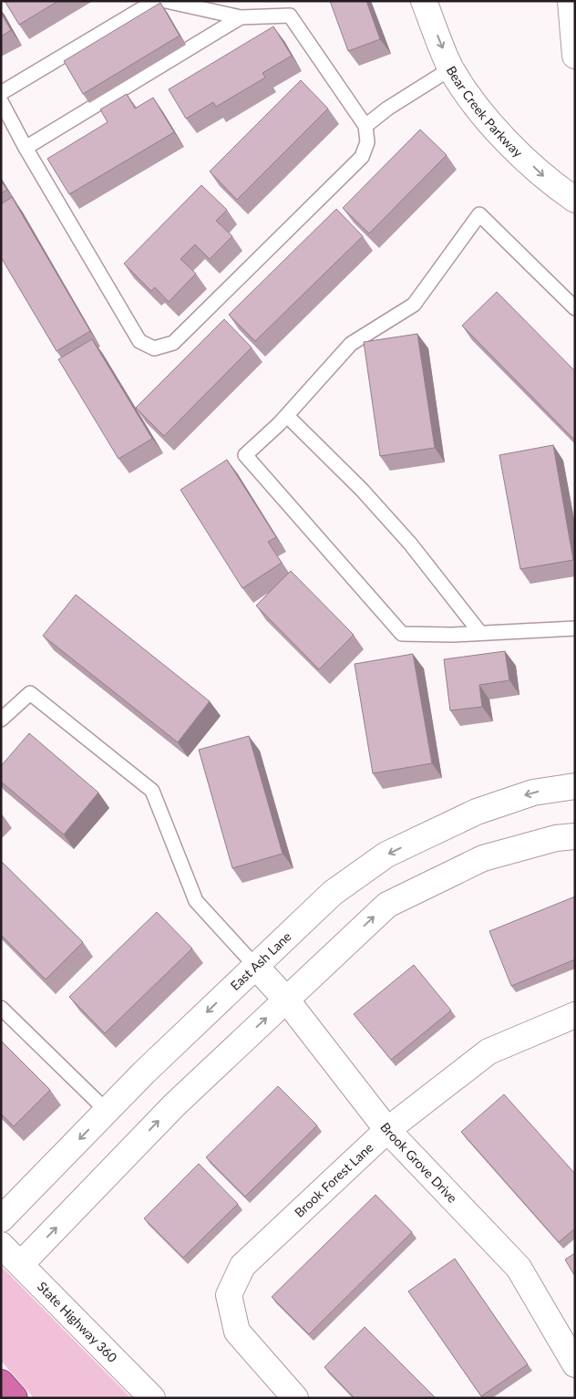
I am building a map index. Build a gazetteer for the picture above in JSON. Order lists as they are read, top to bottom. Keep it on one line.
{"streets":{"street":["Bear Creek Parkway","East Ash Lane","Brook Grove Drive","Brook Forest Lane","State Highway 360"]},"crossings":[["East Ash Lane","Brook Grove Drive"],["Brook Grove Drive","Brook Forest Lane"]],"one_way":["Bear Creek Parkway"]}
